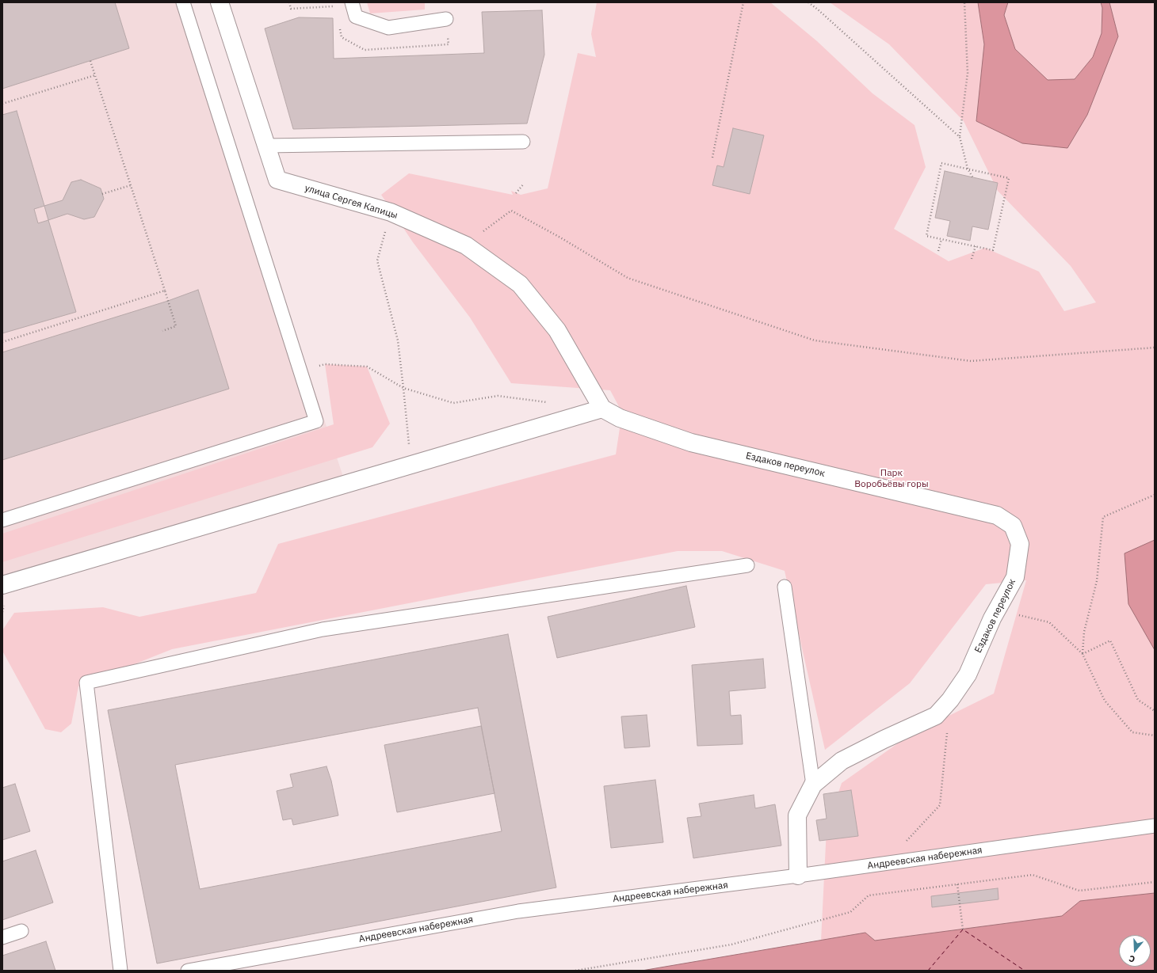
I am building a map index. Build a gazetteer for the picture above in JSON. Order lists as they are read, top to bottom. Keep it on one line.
{"streets":{"street":["улица Сергея Капицы","Ездаков переулок"],"lane":["Андреевская набережная"]},"crossings":[["улица Сергея Капицы","Ездаков переулок"],["Ездаков переулок","Андреевская набережная"]],"parks":["Парк Воробьёвы горы"],"north":"bottom"}
